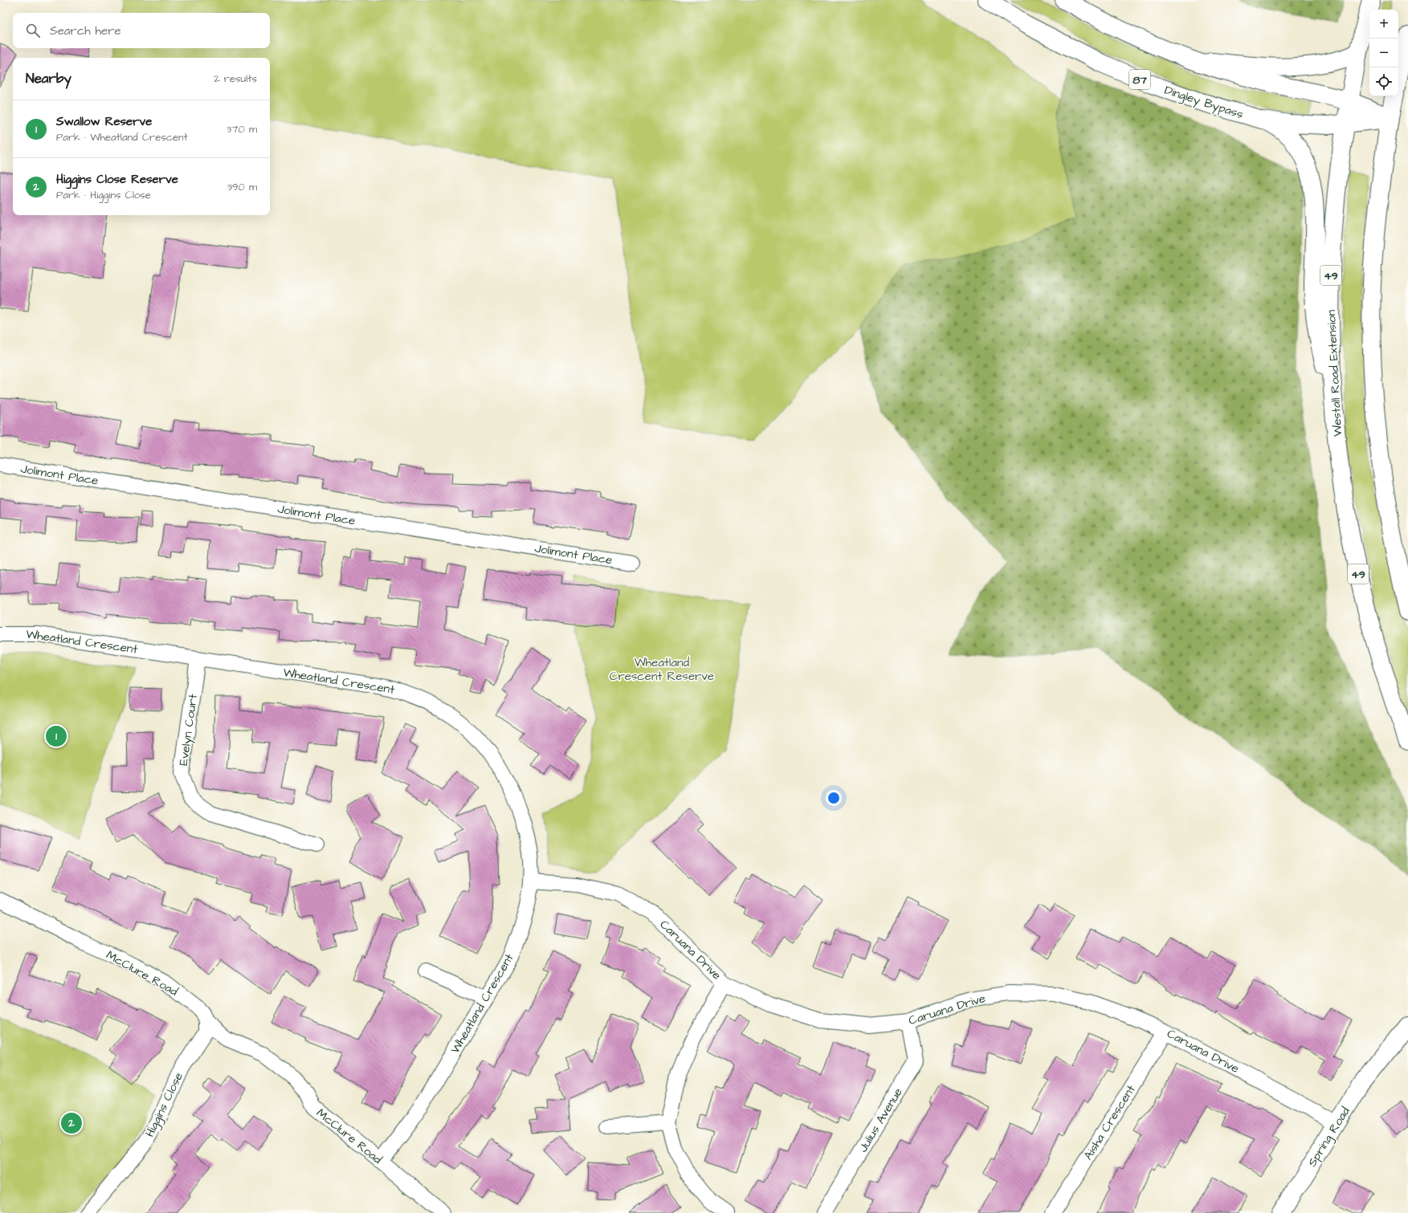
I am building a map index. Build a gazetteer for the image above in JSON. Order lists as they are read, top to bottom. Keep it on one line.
{"streets":{"main road":["87","Dingley Bypass","49","Westall Road Extension","Spring Road"],"street":["Jolimont Place","Wheatland Crescent","Evelyn Court","Caruana Drive","McClure Road","Higgins Close","Julius Avenue","Aisha Crescent"]},"crossings":[["87","Dingley Bypass"],["87","Westall Road Extension"],["Dingley Bypass","Westall Road Extension"],["Wheatland Crescent","Evelyn Court"],["Wheatland Crescent","Caruana Drive"],["Wheatland Crescent","McClure Road"],["Caruana Drive","Julius Avenue"],["Caruana Drive","Aisha Crescent"],["Caruana Drive","Spring Road"],["McClure Road","Higgins Close"]],"parks":["Wheatland Crescent Reserve"],"page":{"map_buttons":["+","−"],"search":"Search here","heading":["Nearby","2 results"],"list":[{"mark":"1","name":"Swallow Reserve","note":"Park · Wheatland Crescent","value":"370 m"},{"mark":"2","name":"Higgins Close Reserve","note":"Park · Higgins Close","value":"390 m"}],"pins":["1","2"]}}
